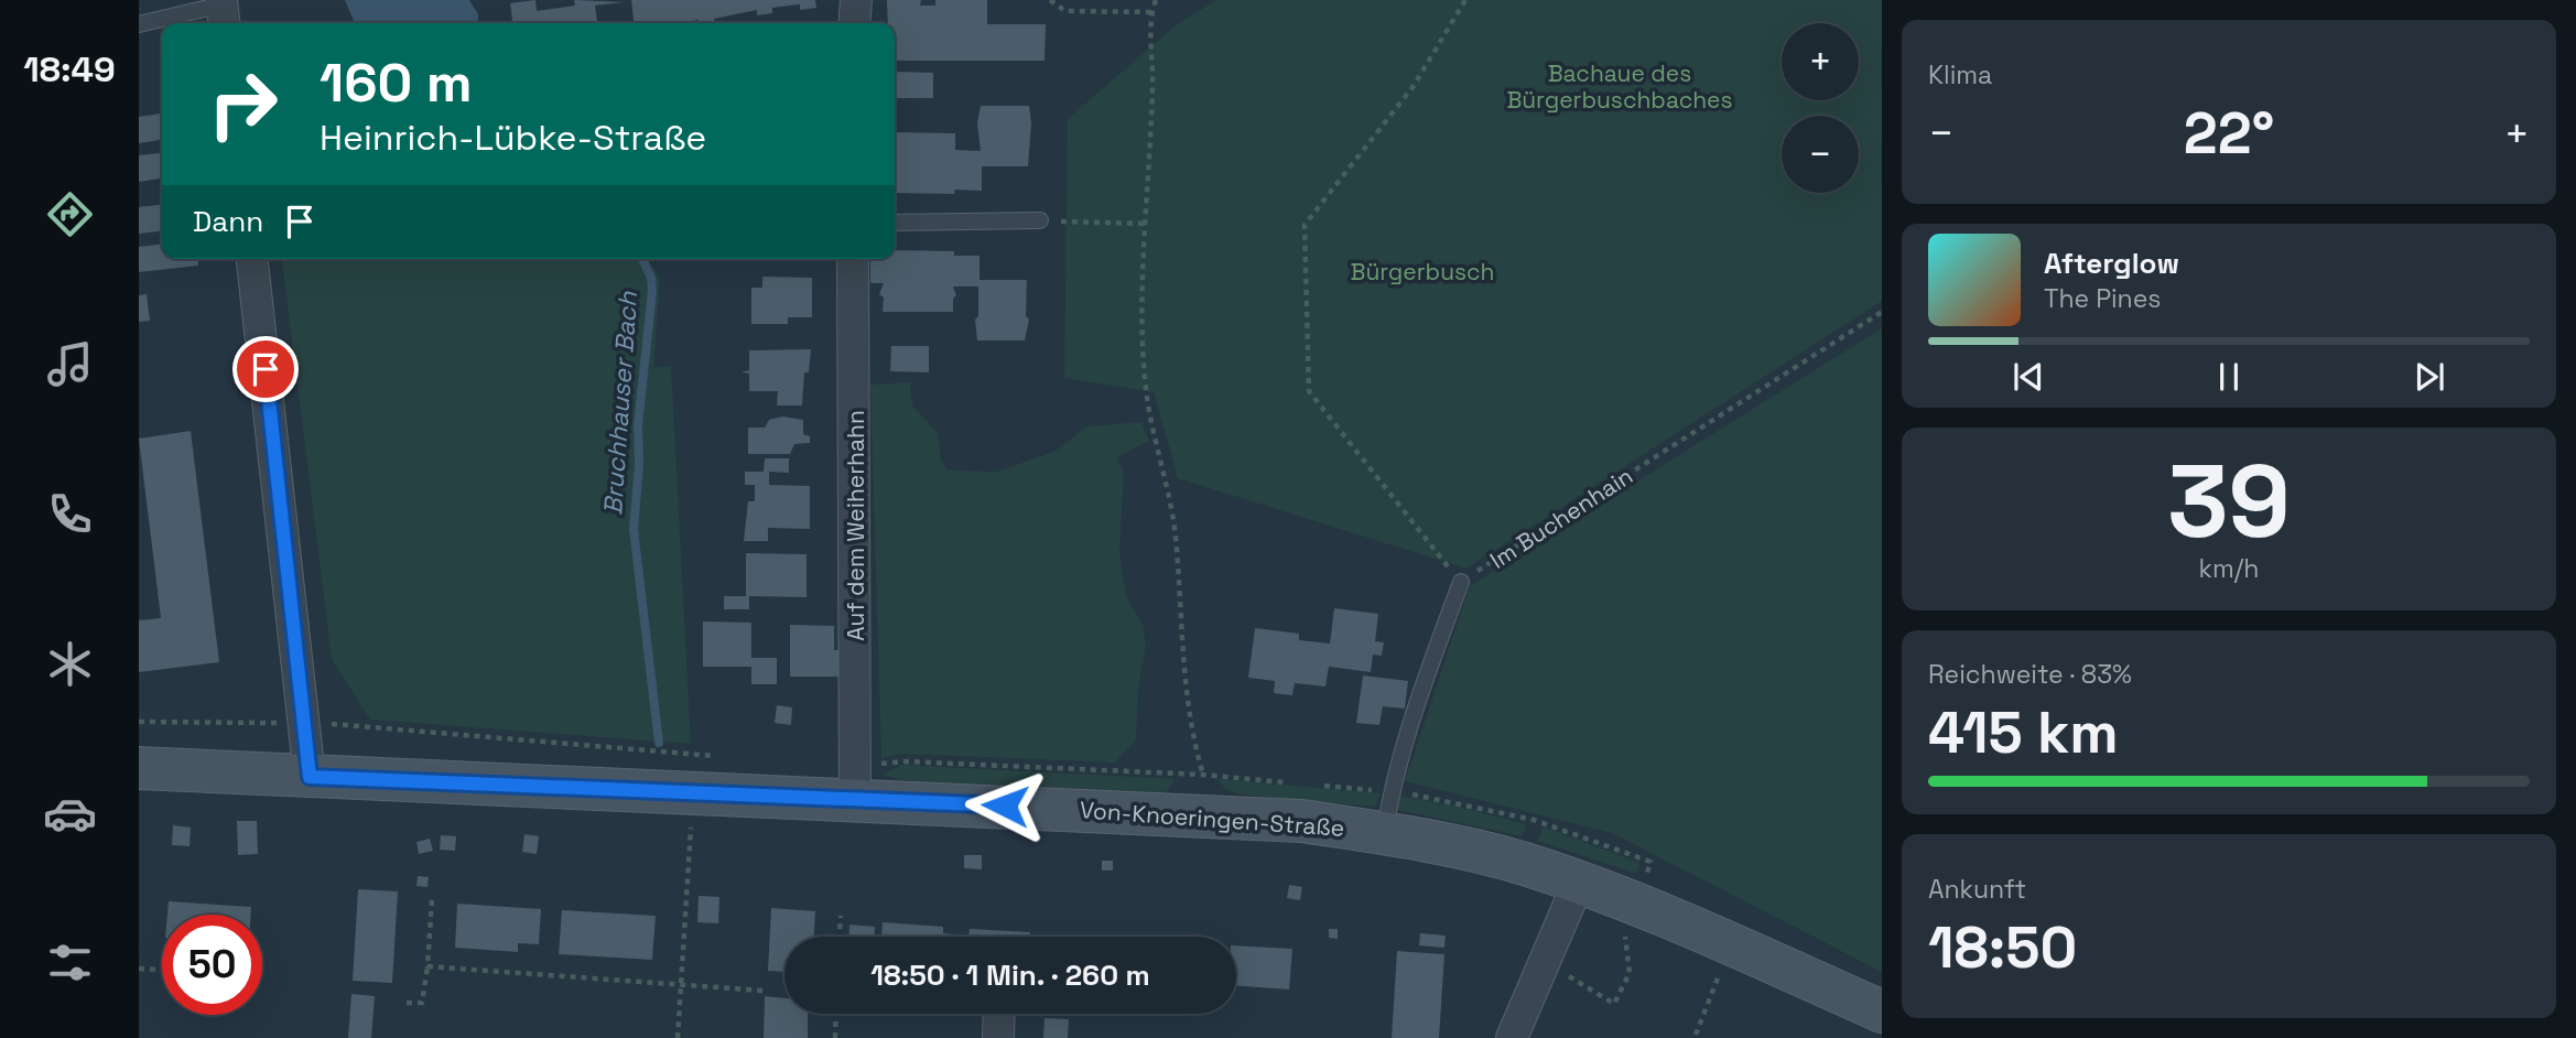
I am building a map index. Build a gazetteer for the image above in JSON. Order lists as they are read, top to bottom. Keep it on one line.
{"streets":{"main road":["Von-Knoeringen-Straße"],"street":["Auf dem Weiherhahn"],"path":["Im Buchenhain"]},"crossings":[["Auf dem Weiherhahn","Von-Knoeringen-Straße"]],"water":["Bruchhauser Bach"],"parks":["Bachaue des Bürgerbuschbaches","Bürgerbusch"],"page":{"tabs":"18:49","tile":["Klima",["39","km/h"],["Reichweite · 83%","415 km"],["Ankunft","18:50"]],"map_buttons":["+","−"],"turn":["160 m","Heinrich-Lübke-Straße"],"heat":["−","22°","+"],"then":"Dann","song":["Afterglow","The Pines"],"limit":"50","trip":"18:50 · 1 Min. · 260 m"}}
